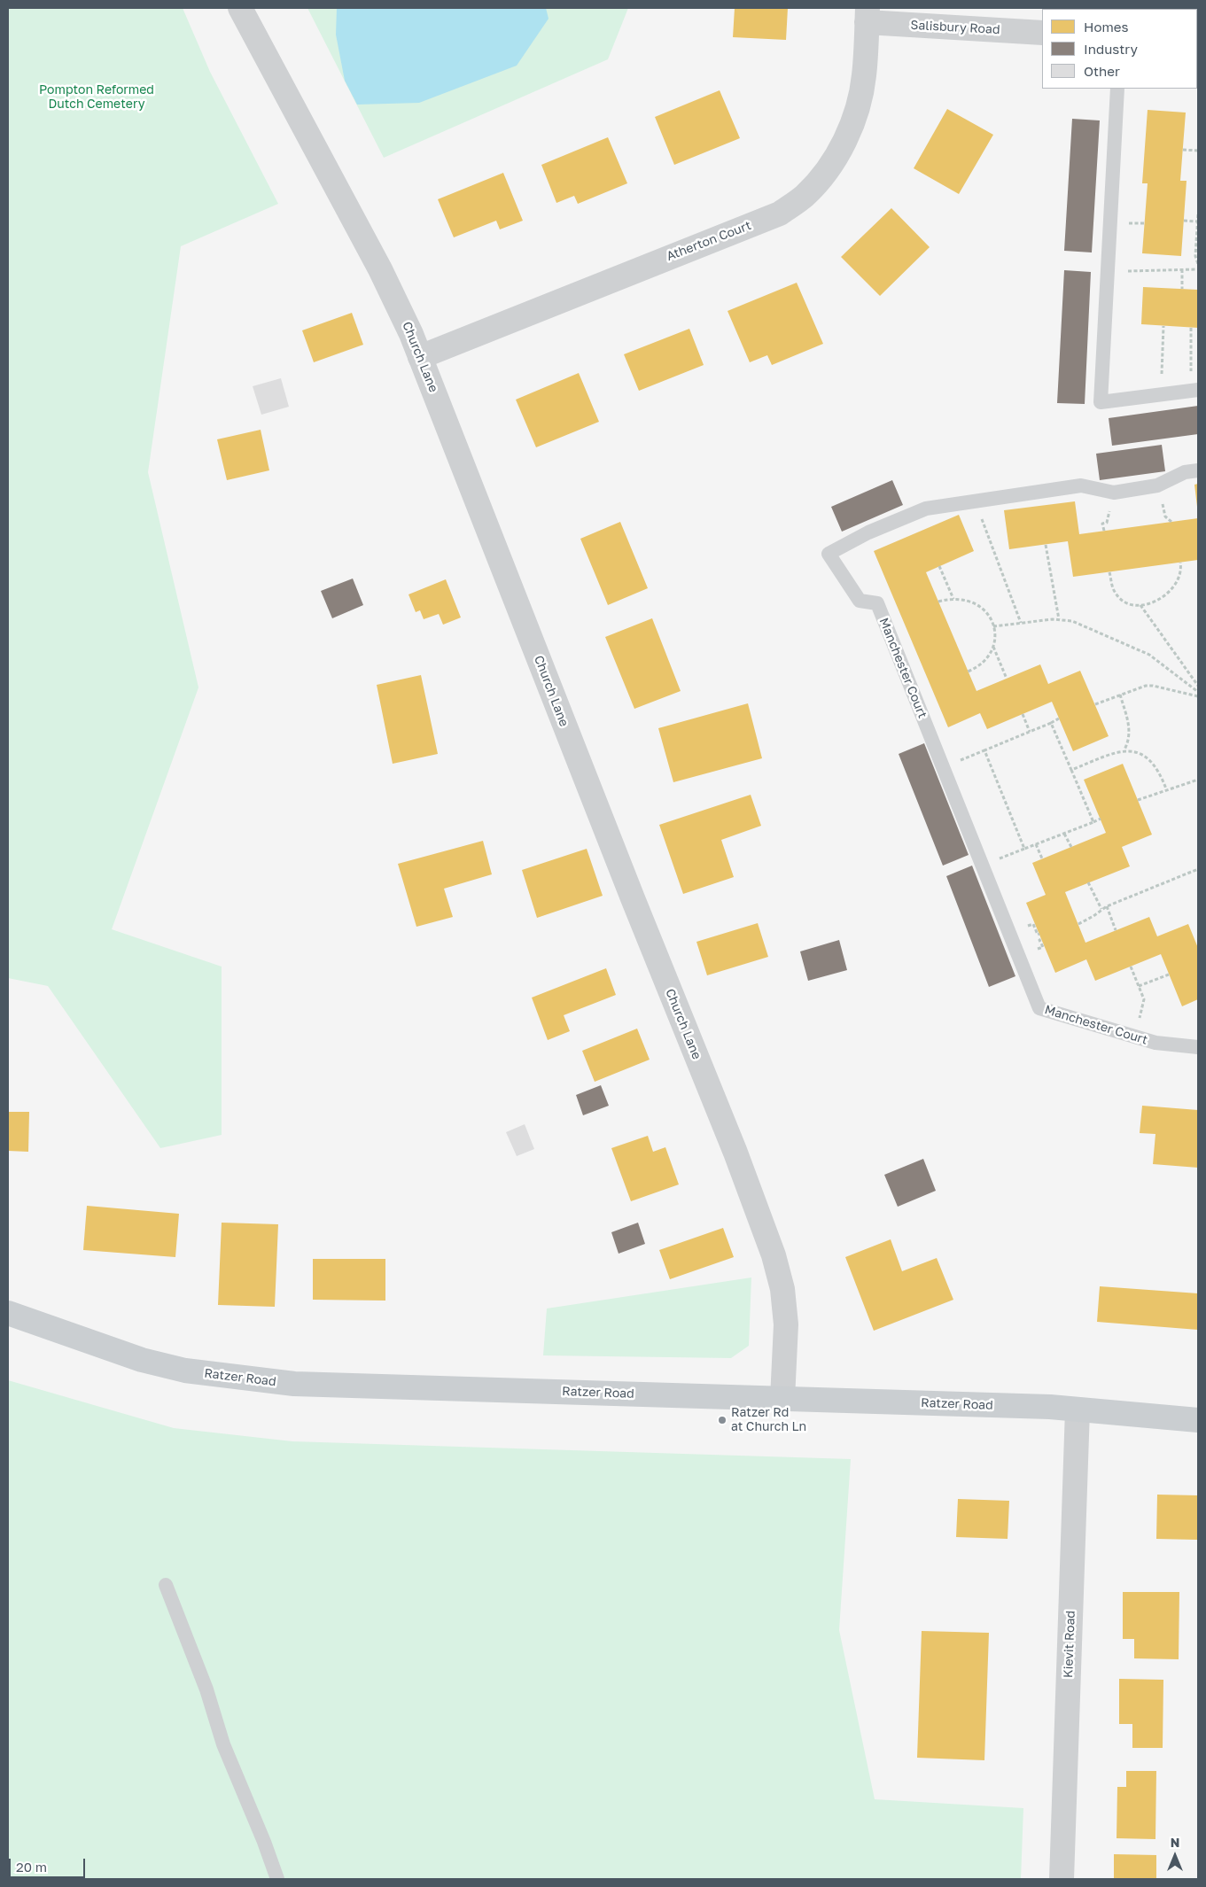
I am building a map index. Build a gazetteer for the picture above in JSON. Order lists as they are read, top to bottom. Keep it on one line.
{"streets":{"main road":["Ratzer Road"],"street":["Salisbury Road","Atherton Court","Church Lane","Kievit Road"],"lane":["Manchester Court"]},"crossings":[["Salisbury Road","Atherton Court"],["Atherton Court","Church Lane"],["Church Lane","Ratzer Road"],["Ratzer Road","Kievit Road"]],"parks":["Pompton Reformed Dutch Cemetery"],"places":["Ratzer Rd at Church Ln"],"legend":["Homes","Industry","Other"],"scale_bar":"20 m","north":"top"}
